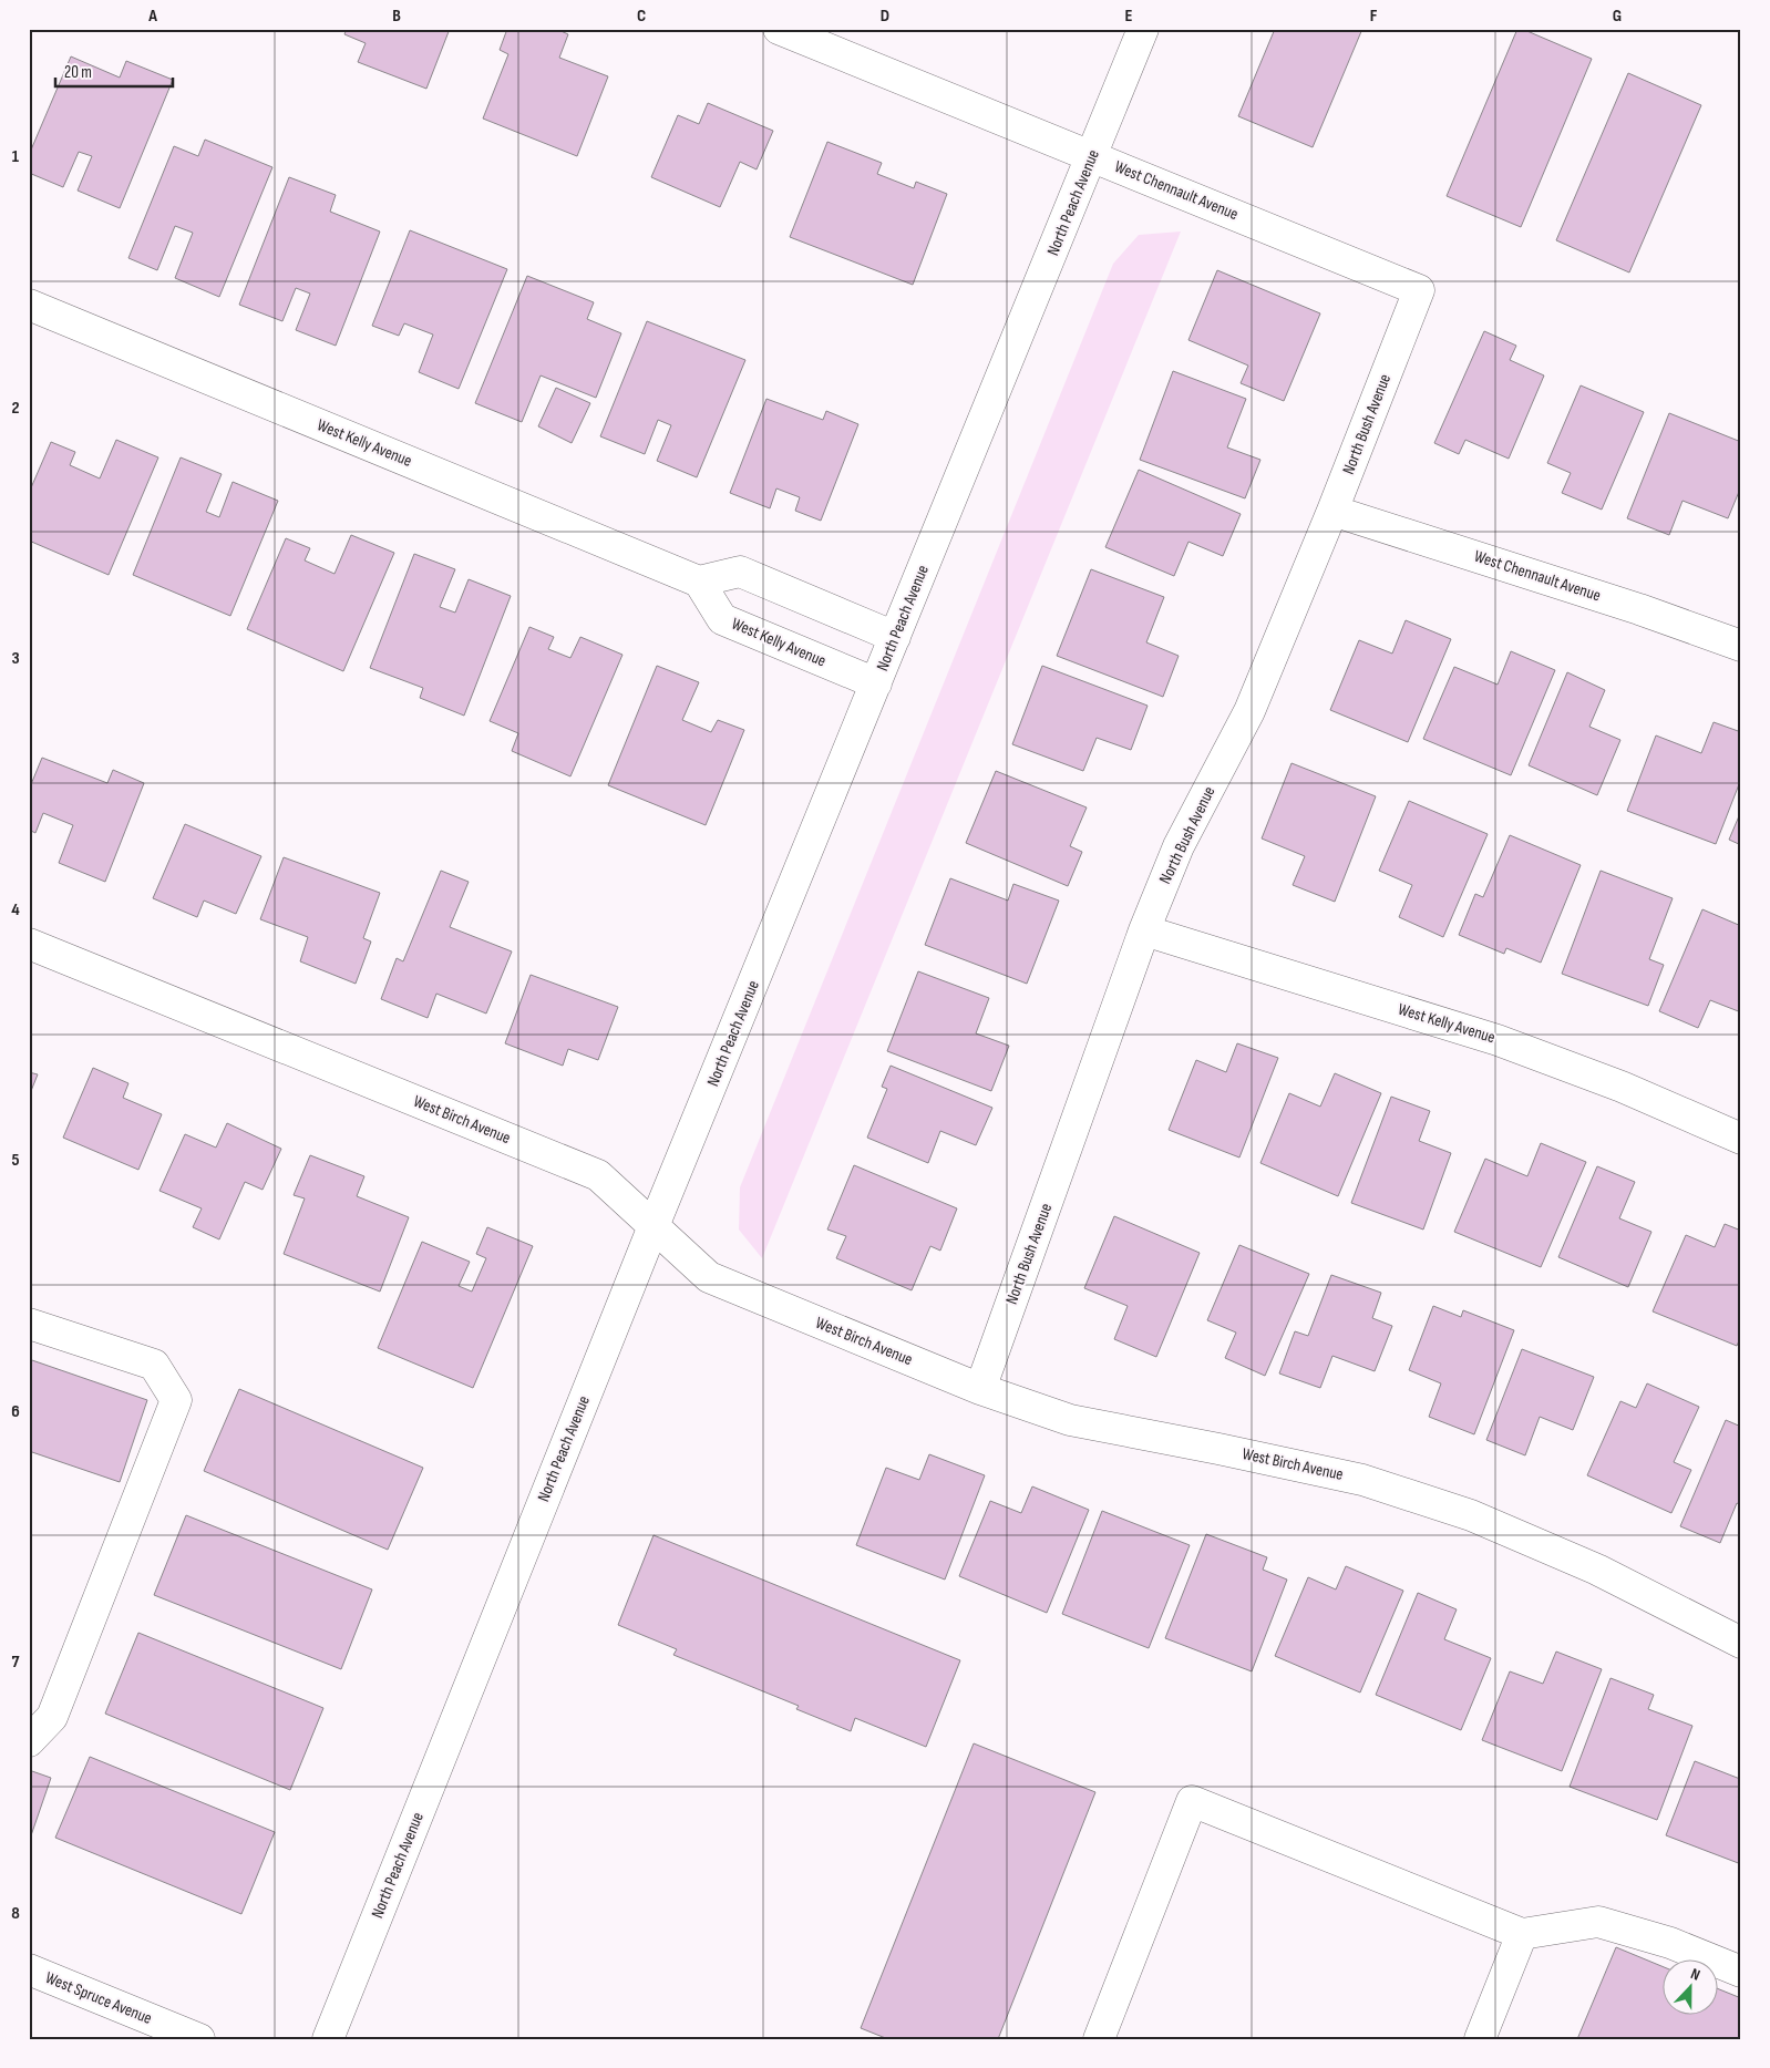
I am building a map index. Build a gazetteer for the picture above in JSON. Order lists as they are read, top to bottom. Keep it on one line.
{"streets":{"street":["West Chennault Avenue","North Peach Avenue","North Bush Avenue","West Kelly Avenue","West Birch Avenue","West Spruce Avenue"]},"crossings":[["West Chennault Avenue","North Peach Avenue"],["West Chennault Avenue","North Bush Avenue"],["North Peach Avenue","West Kelly Avenue"],["North Peach Avenue","West Birch Avenue"],["North Bush Avenue","West Kelly Avenue"],["North Bush Avenue","West Birch Avenue"]],"scale_bar":"20 m","north":"top","grid":{"columns":["A","B","C","D","E","F","G"],"rows":["1","2","3","4","5","6","7","8"]}}
